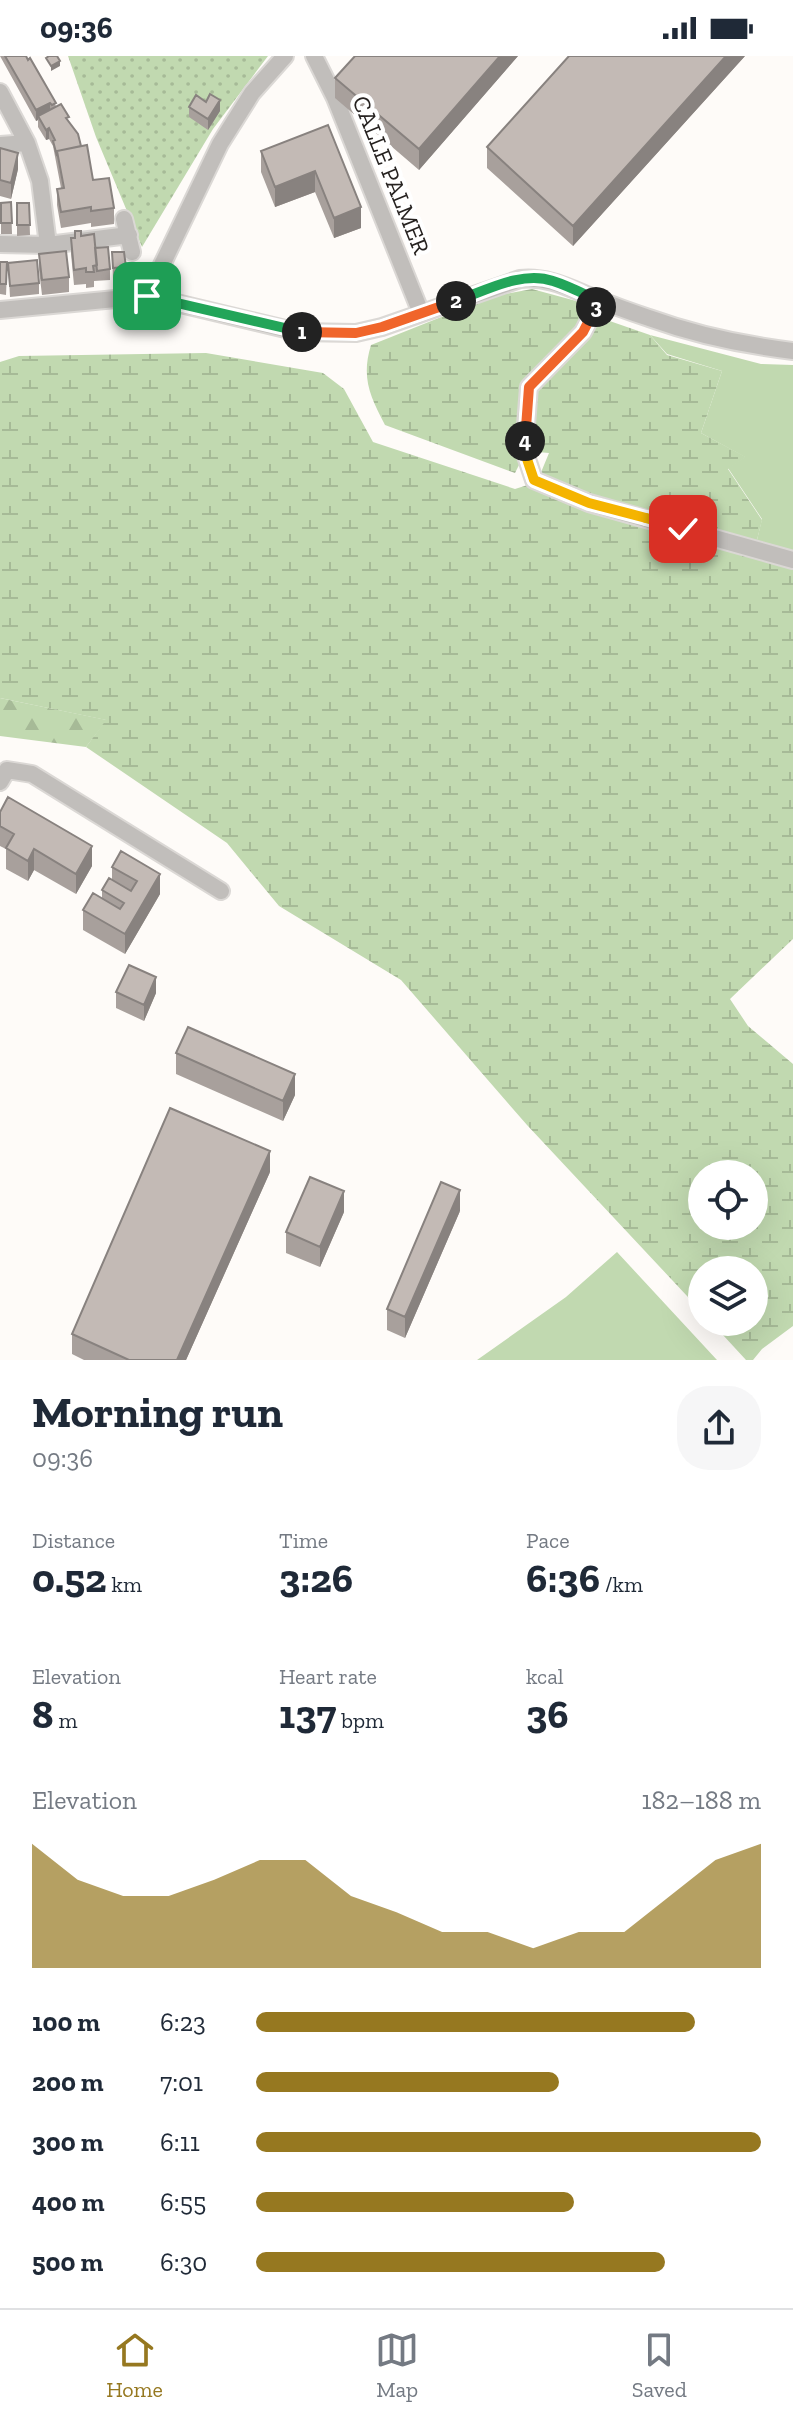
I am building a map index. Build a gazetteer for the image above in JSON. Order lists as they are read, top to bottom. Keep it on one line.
{"streets":{"street":["CALLE PALMER"]},"page":{"status":"09:36","pins":["2","3","1","4"],"heading":["Morning run","09:36"],"stats":[["Distance","0.52 km"],["Time","3:26"],["Pace","6:36 /km"],["Elevation","8 m"],["Heart rate","137 bpm"],["kcal","36"]],"chart":["Elevation","182–188 m"],"list":[{"name":"100 m","note":"6:23"},{"name":"200 m","note":"7:01"},{"name":"300 m","note":"6:11"},{"name":"400 m","note":"6:55"},{"name":"500 m","note":"6:30"}],"tabs":["Home","Map","Saved"]}}
